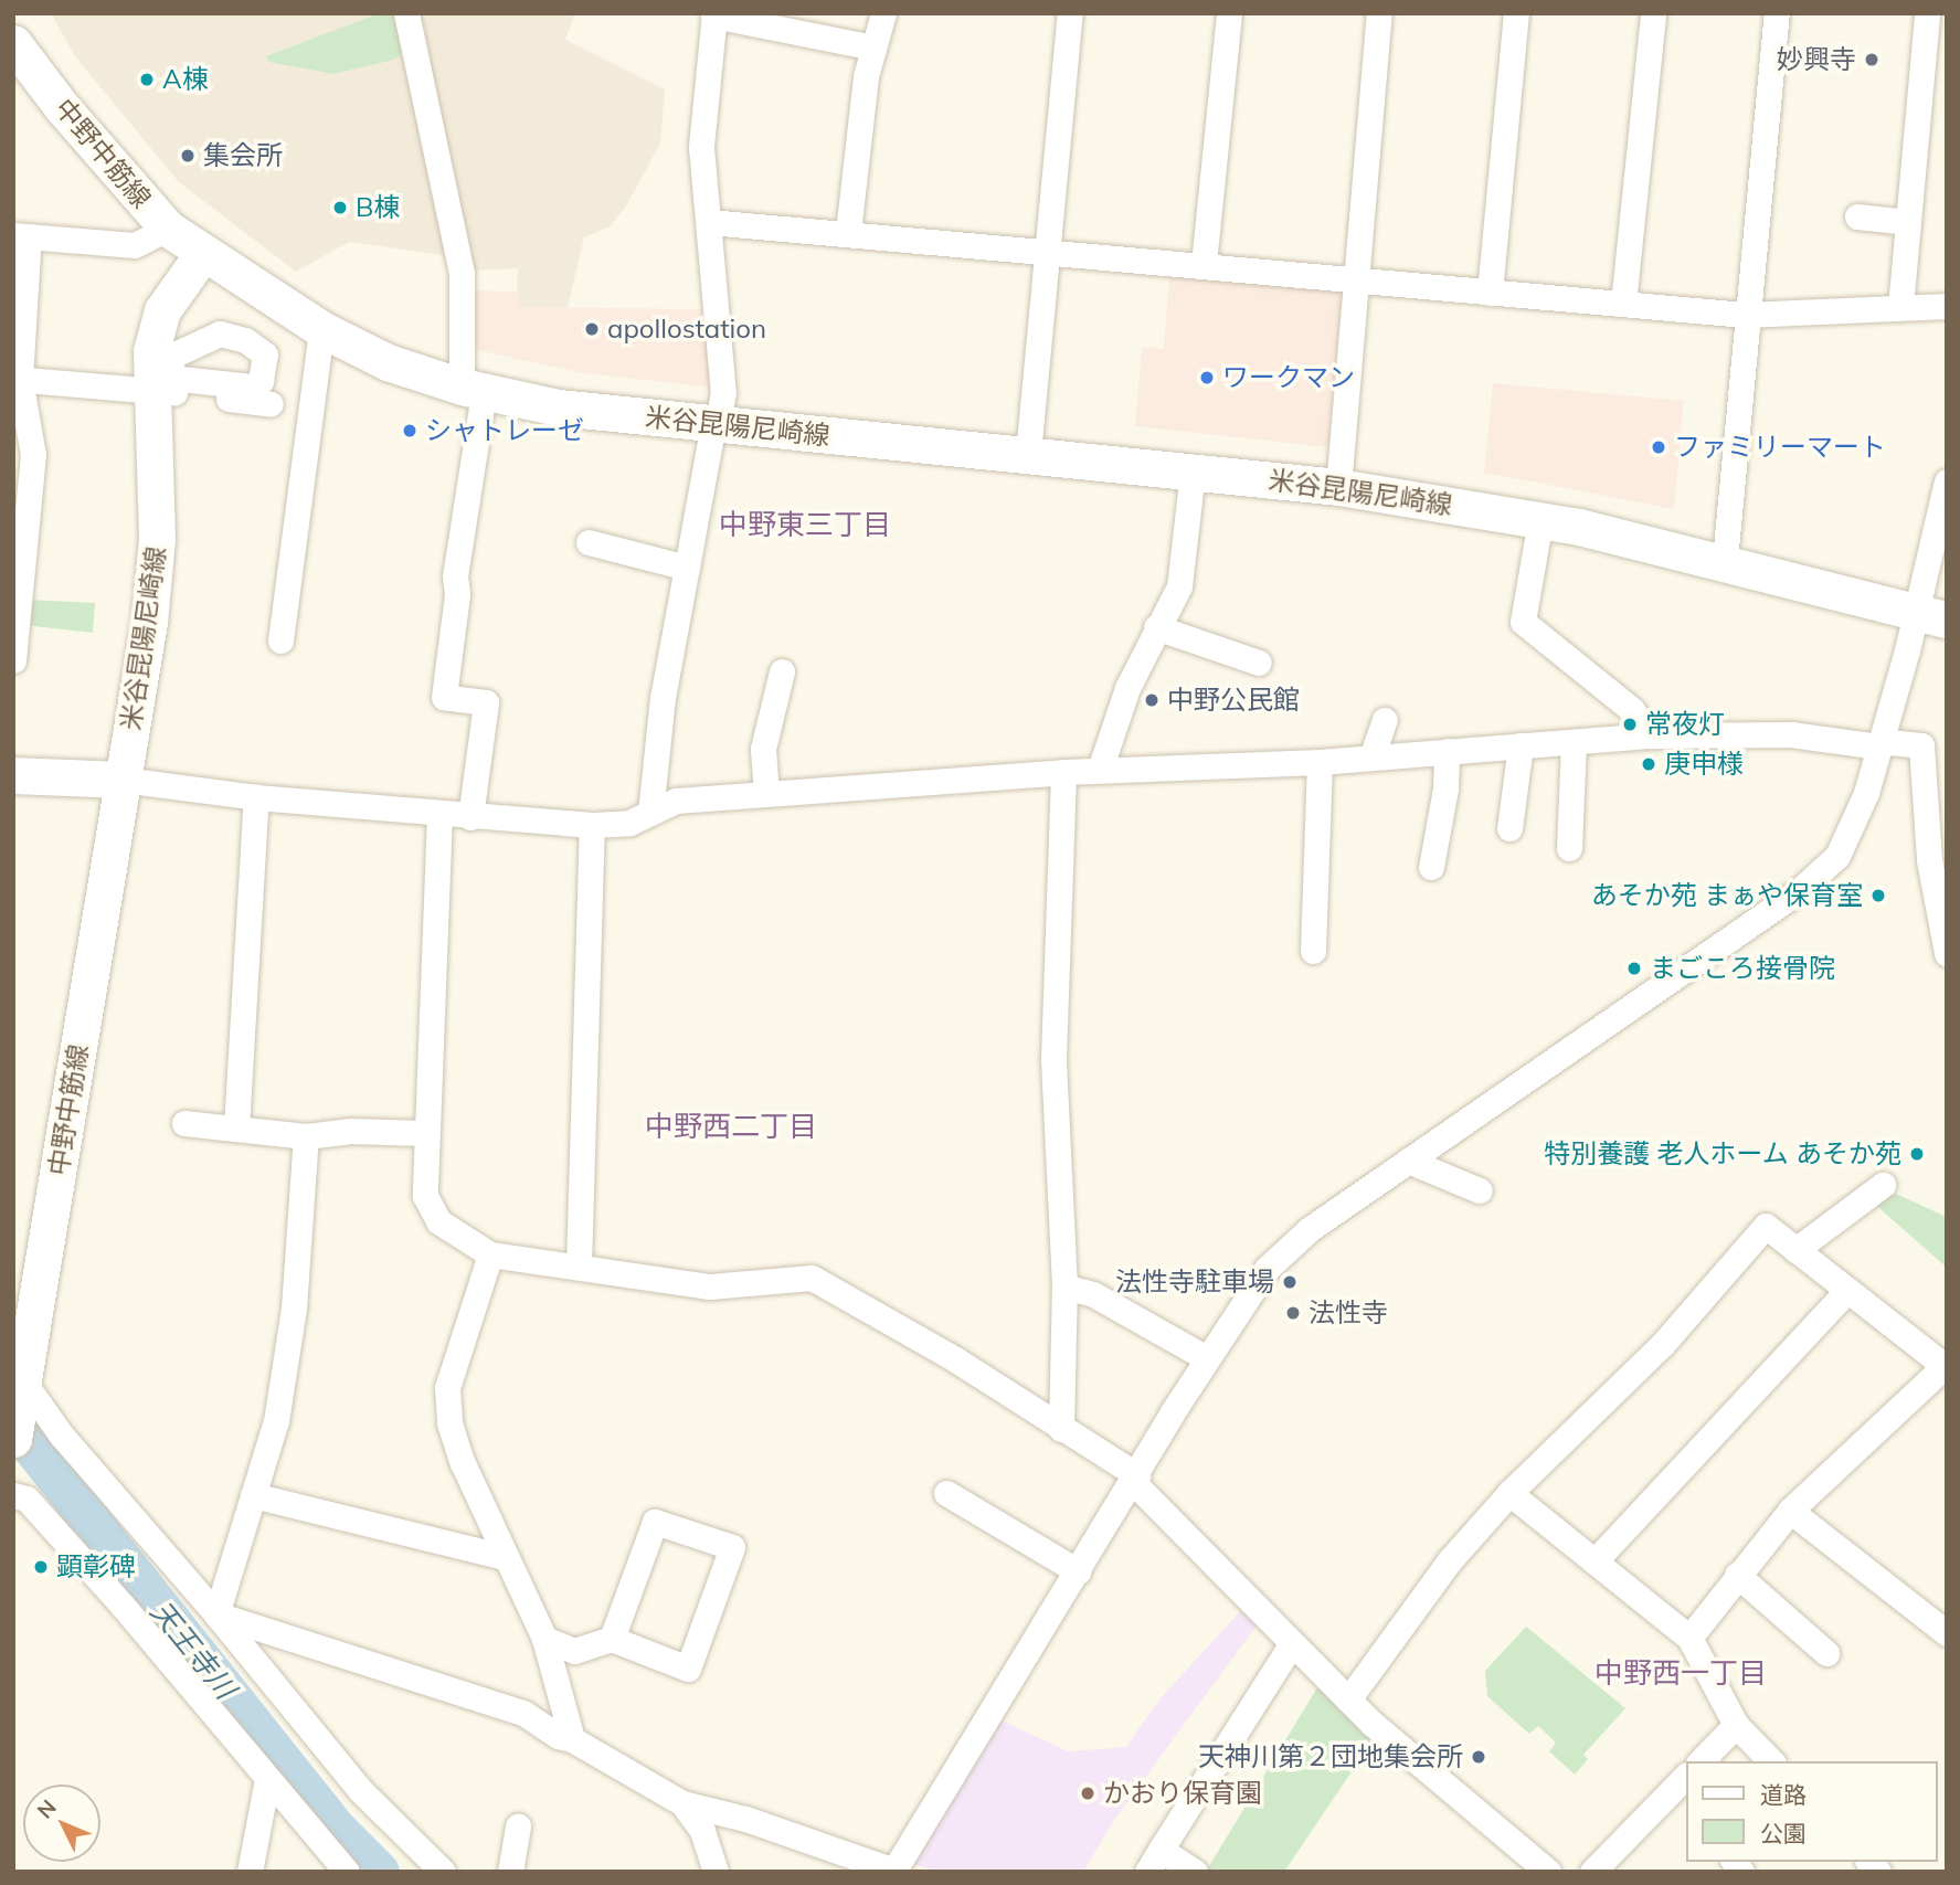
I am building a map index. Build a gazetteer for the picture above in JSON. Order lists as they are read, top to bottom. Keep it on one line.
{"streets":{"main road":["中野中筋線","米谷昆陽尼崎線"]},"crossings":[["中野中筋線","米谷昆陽尼崎線"]],"districts":["中野東三丁目","中野西二丁目","中野西一丁目"],"water":["天王寺川"],"places":["妙興寺","A棟","集会所","B棟","apollostation","ワークマン","シャトレーゼ","ファミリーマート","中野公民館","常夜灯","庚申様","あそか苑 まぁや保育室","まごころ接骨院","特別養護 老人ホーム あそか苑","法性寺駐車場","法性寺","顕彰碑","天神川第２団地集会所","かおり保育園"],"legend":["道路","公園"],"north":"top left"}
